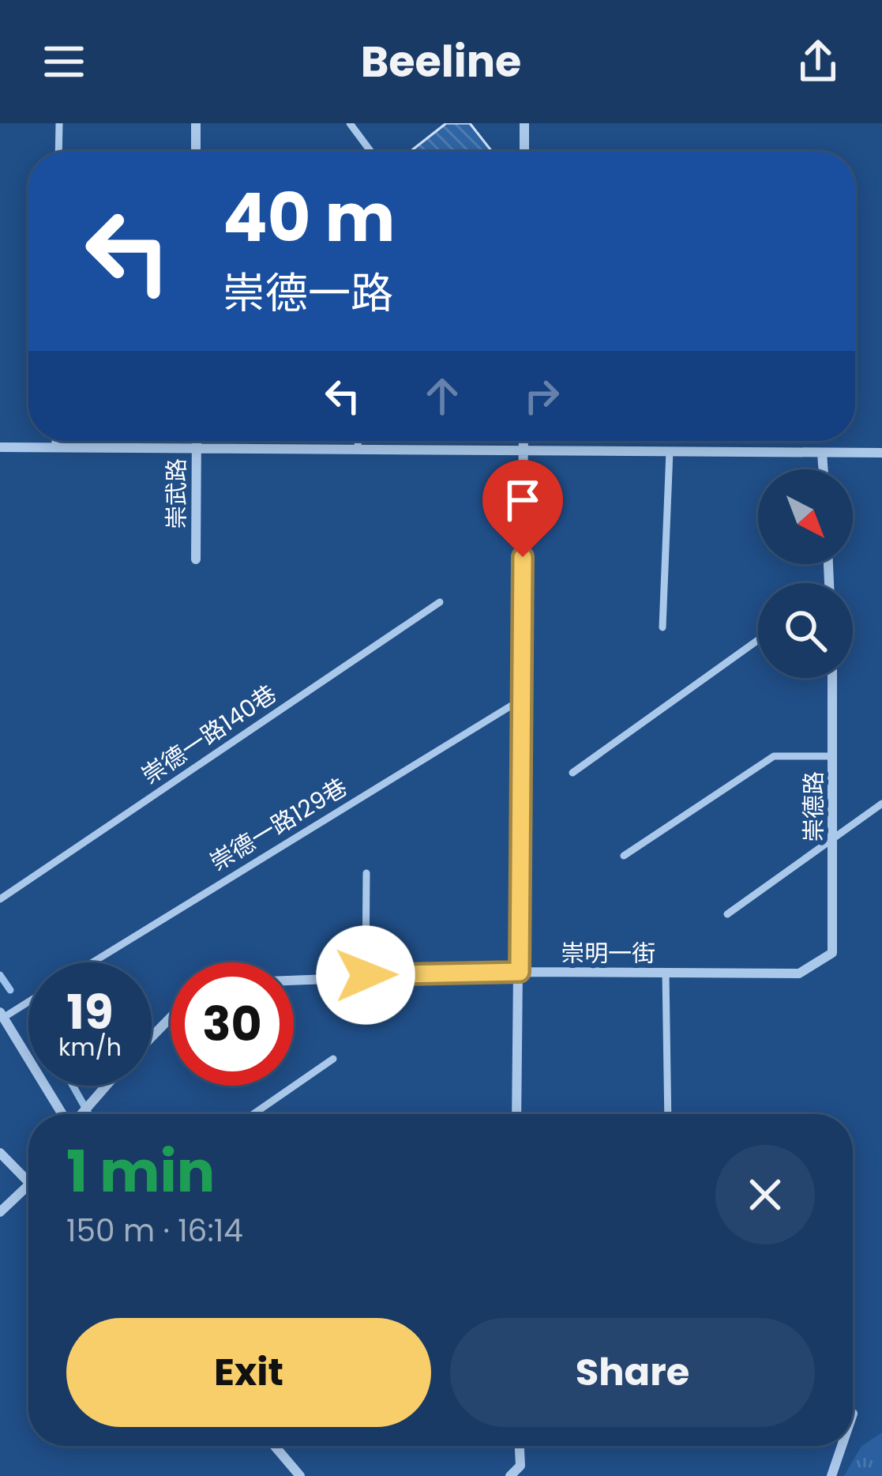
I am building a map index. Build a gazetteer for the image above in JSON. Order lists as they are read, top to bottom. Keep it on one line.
{"streets":{"street":["崇武路","崇德路","崇明一街"],"lane":["崇德一路140巷","崇德一路129巷"]},"crossings":[["崇德路","崇明一街"]],"north":"bottom right","page":{"header":"Beeline","turn":["40 m","崇德一路"],"speed":"19 km/h","limit":"30","heading":["1 min","150 m · 16:14"],"buttons":["Exit","Share"]}}
